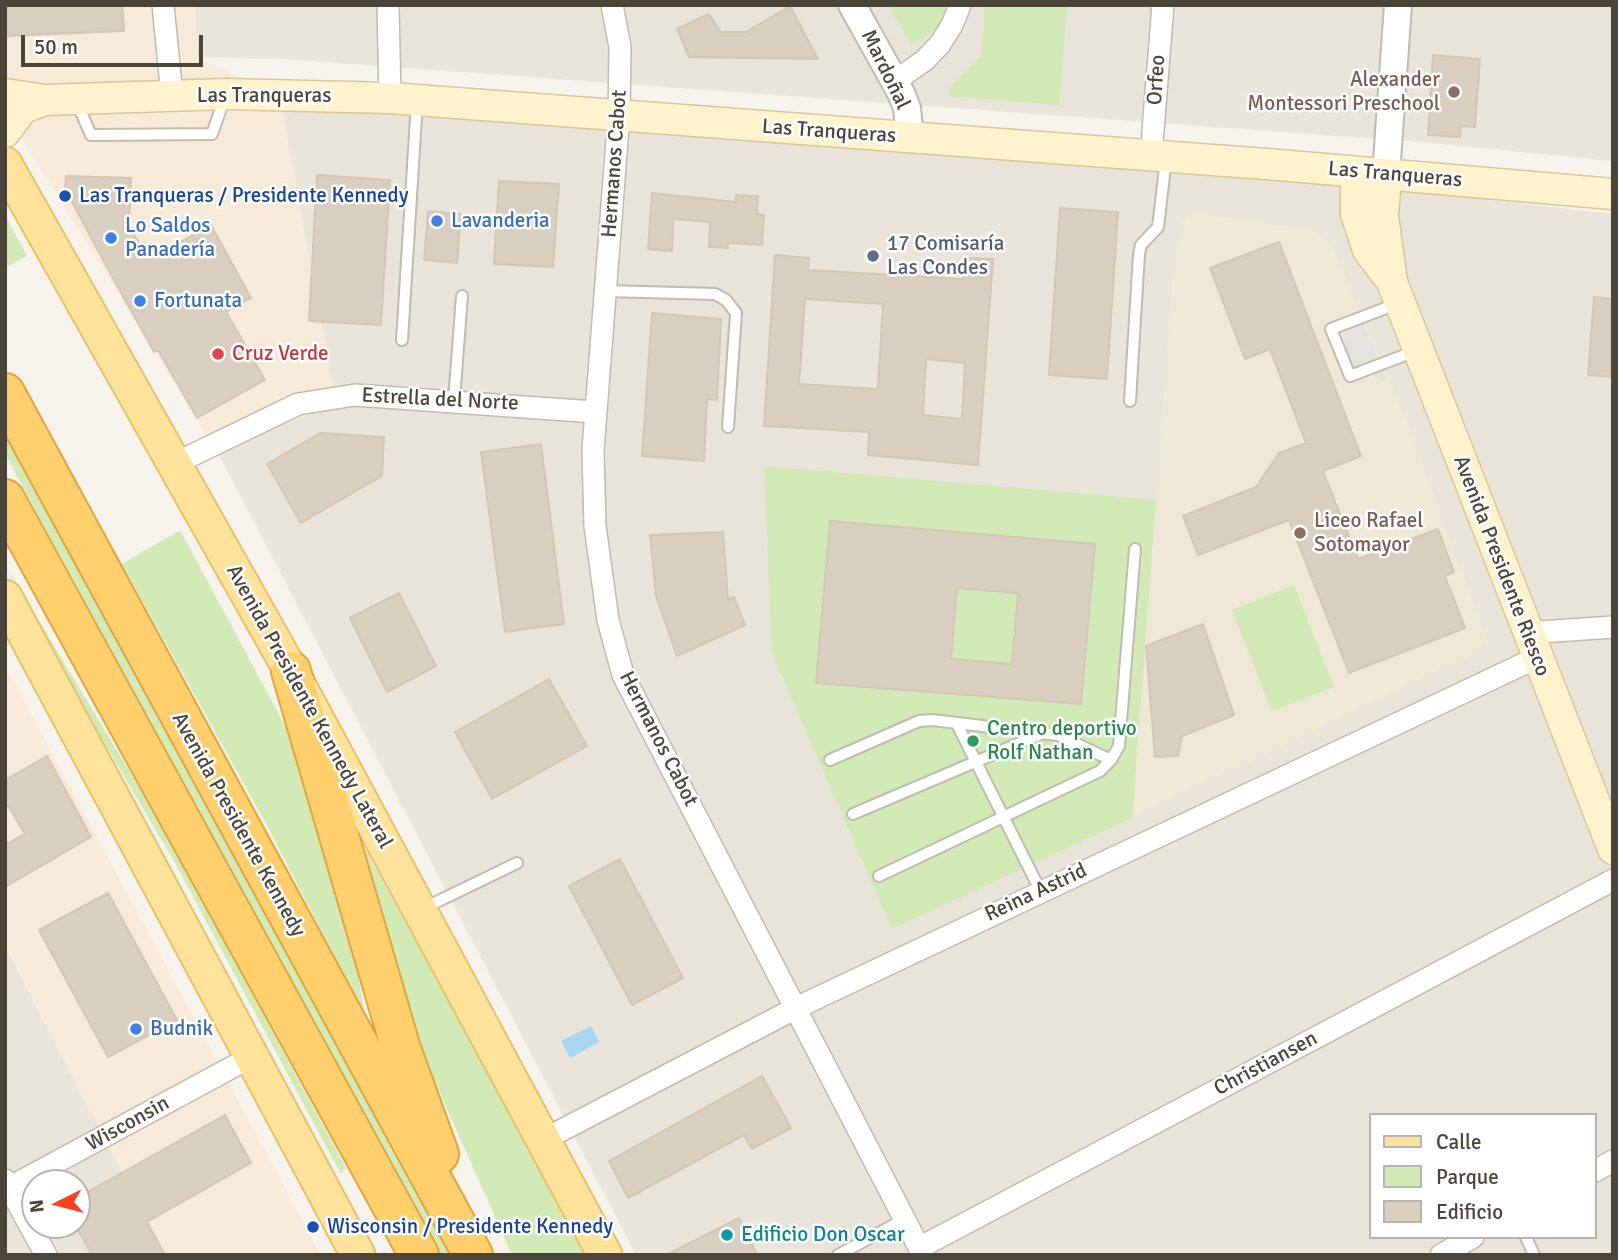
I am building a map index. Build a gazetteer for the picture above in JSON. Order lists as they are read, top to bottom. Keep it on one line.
{"streets":{"highway":["Avenida Presidente Kennedy"],"main road":["Las Tranqueras","Avenida Presidente Riesco","Avenida Presidente Kennedy Lateral"],"street":["Mardoñal","Orfeo","Hermanos Cabot","Estrella del Norte","Reina Astrid","Christiansen","Wisconsin"]},"crossings":[["Mardoñal","Las Tranqueras"],["Orfeo","Las Tranqueras"],["Las Tranqueras","Hermanos Cabot"],["Las Tranqueras","Avenida Presidente Riesco"],["Hermanos Cabot","Estrella del Norte"],["Hermanos Cabot","Reina Astrid"],["Hermanos Cabot","Christiansen"],["Estrella del Norte","Avenida Presidente Kennedy Lateral"],["Avenida Presidente Riesco","Reina Astrid"],["Avenida Presidente Kennedy Lateral","Reina Astrid"]],"places":["Alexander Montessori Preschool","Las Tranqueras / Presidente Kennedy","Lavanderia","Lo Saldos Panadería","17 Comisaría Las Condes","Fortunata","Cruz Verde","Liceo Rafael Sotomayor","Centro deportivo Rolf Nathan","Budnik","Wisconsin / Presidente Kennedy","Edificio Don Oscar"],"legend":["Calle","Parque","Edificio"],"scale_bar":"50 m","north":"left"}
